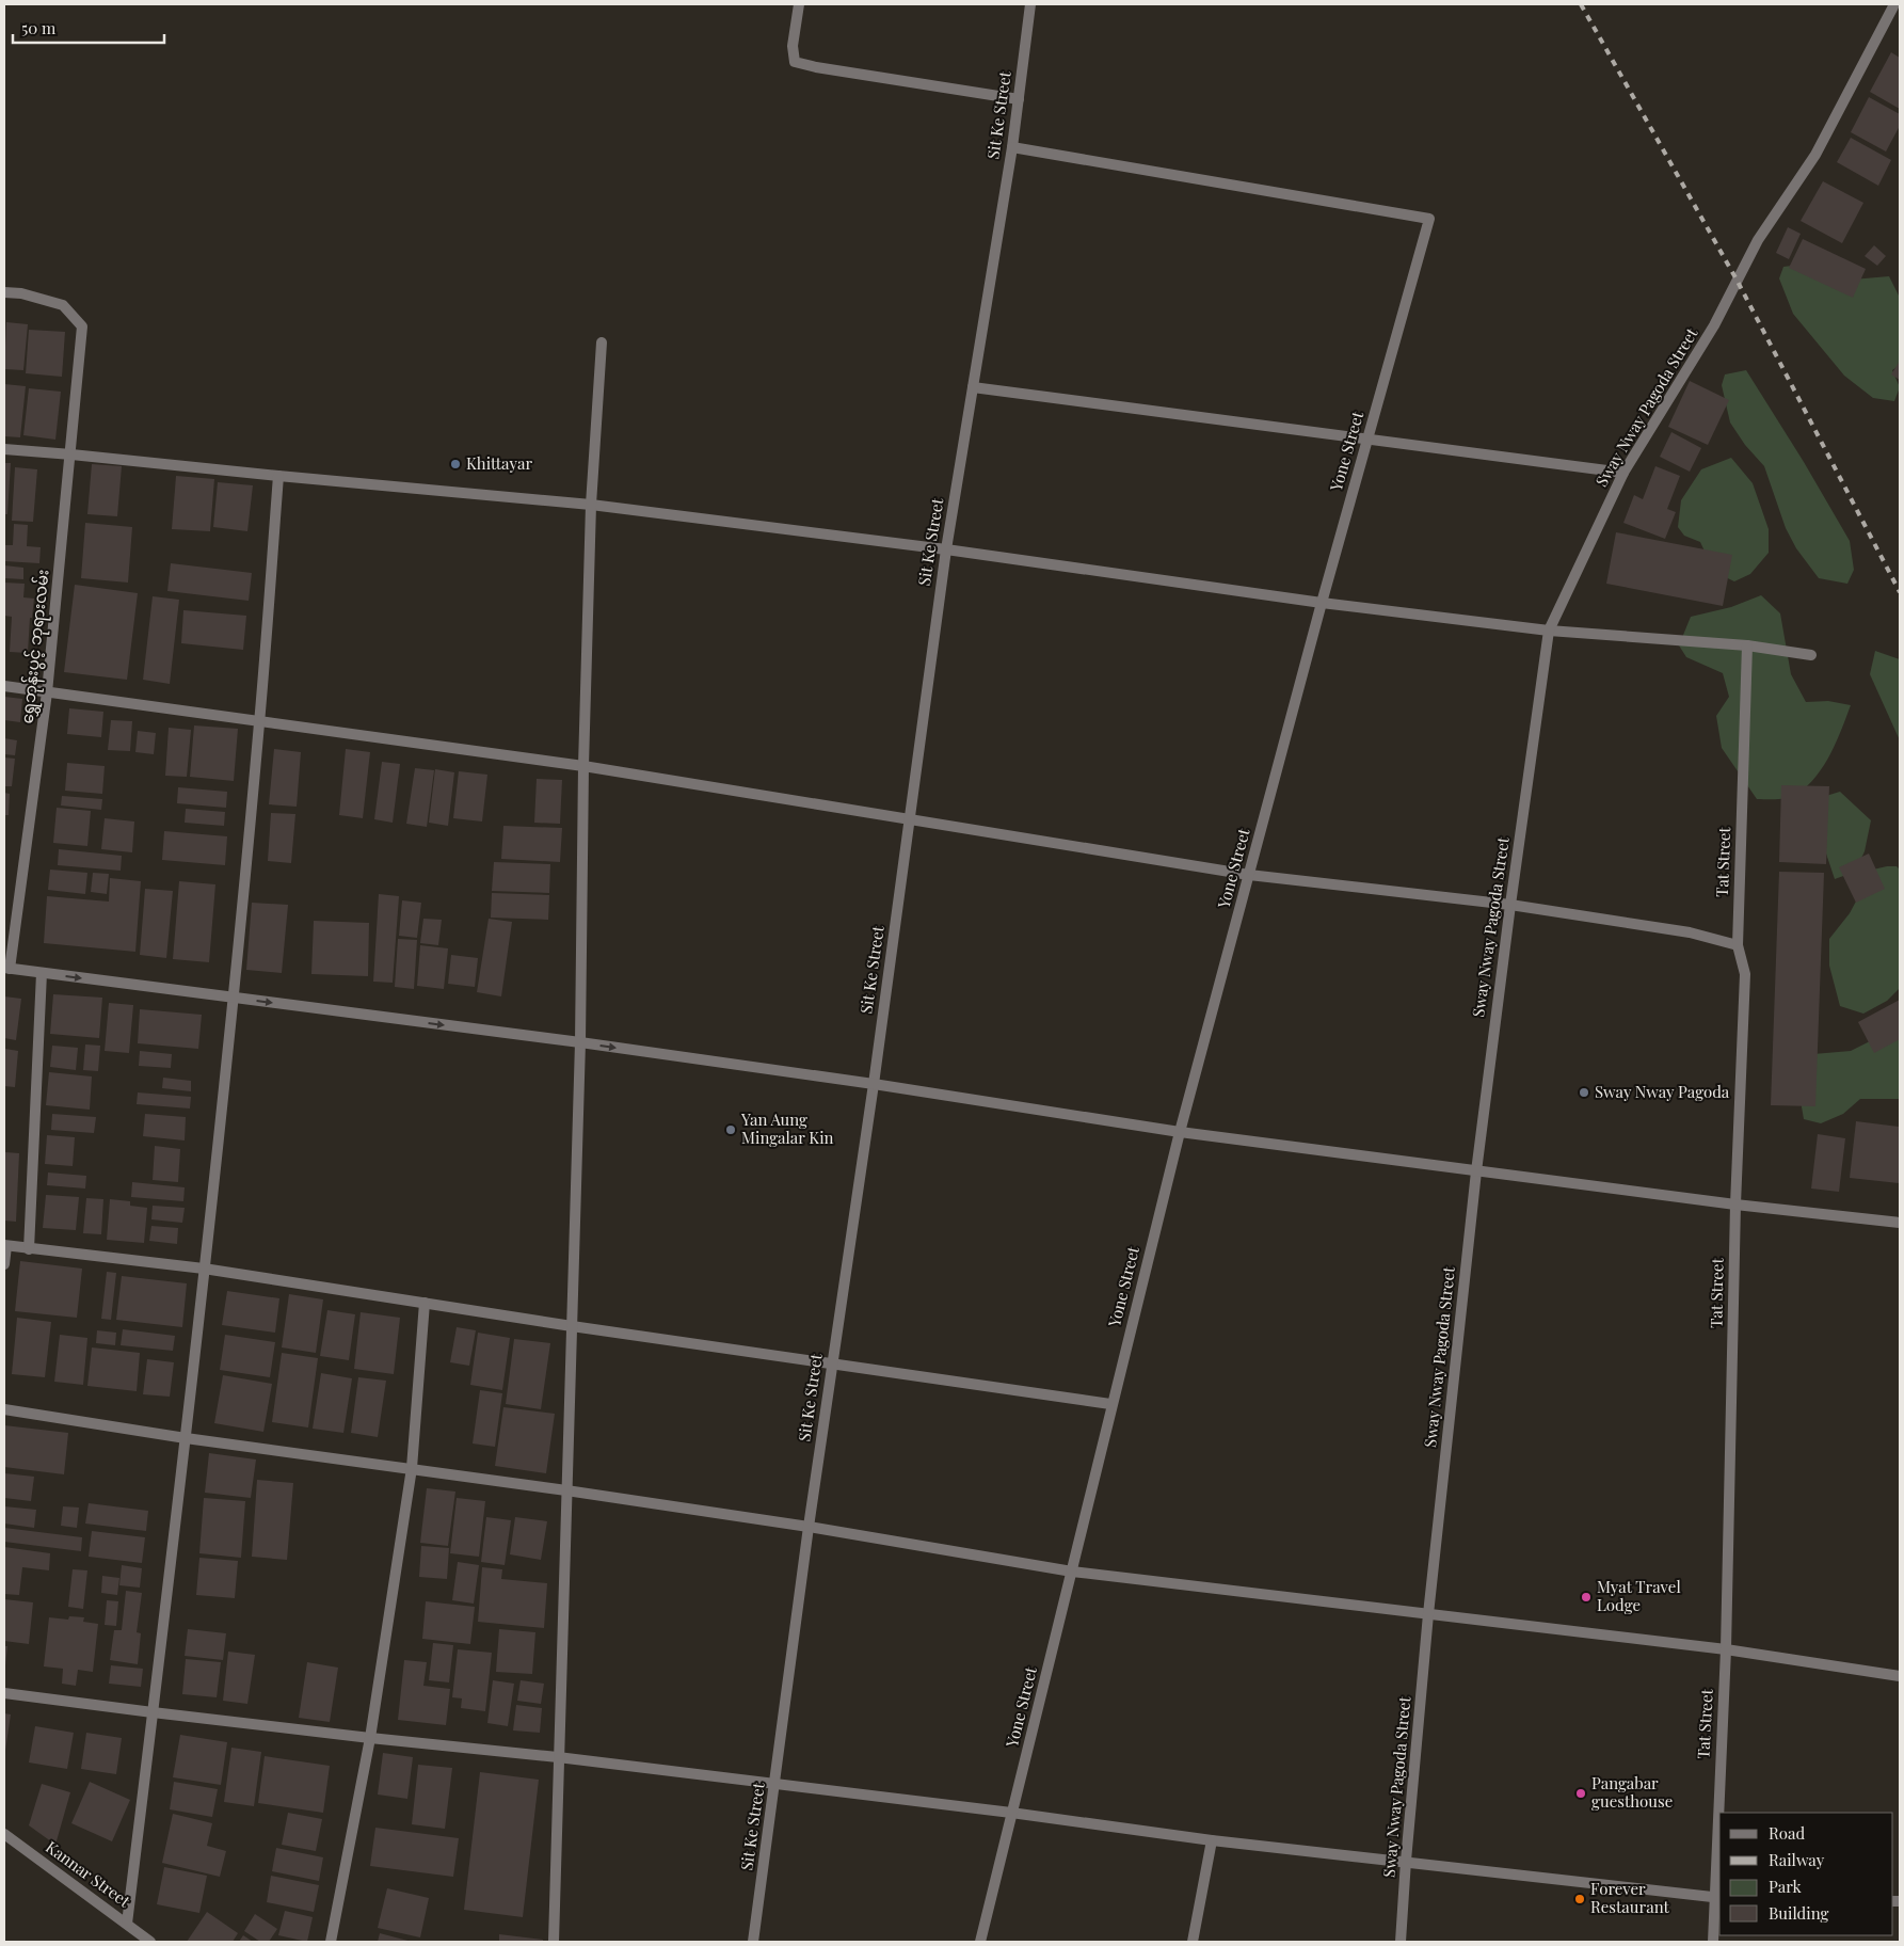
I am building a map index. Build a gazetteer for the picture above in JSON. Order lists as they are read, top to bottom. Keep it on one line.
{"streets":{"street":["Sit Ke Street","Sway Nway Pagoda Street","Yone Street","ရွှေဘုန်းပွင့် ဘုရားလမ်း","Tat Street","Kannar Street"]},"crossings":[["Sit Ke Street","Yone Street"]],"places":["Khittayar","Sway Nway Pagoda","Yan Aung Mingalar Kin","Myat Travel Lodge","Pangabar guesthouse","Forever Restaurant"],"legend":["Road","Railway","Park","Building"],"scale_bar":"50 m"}
